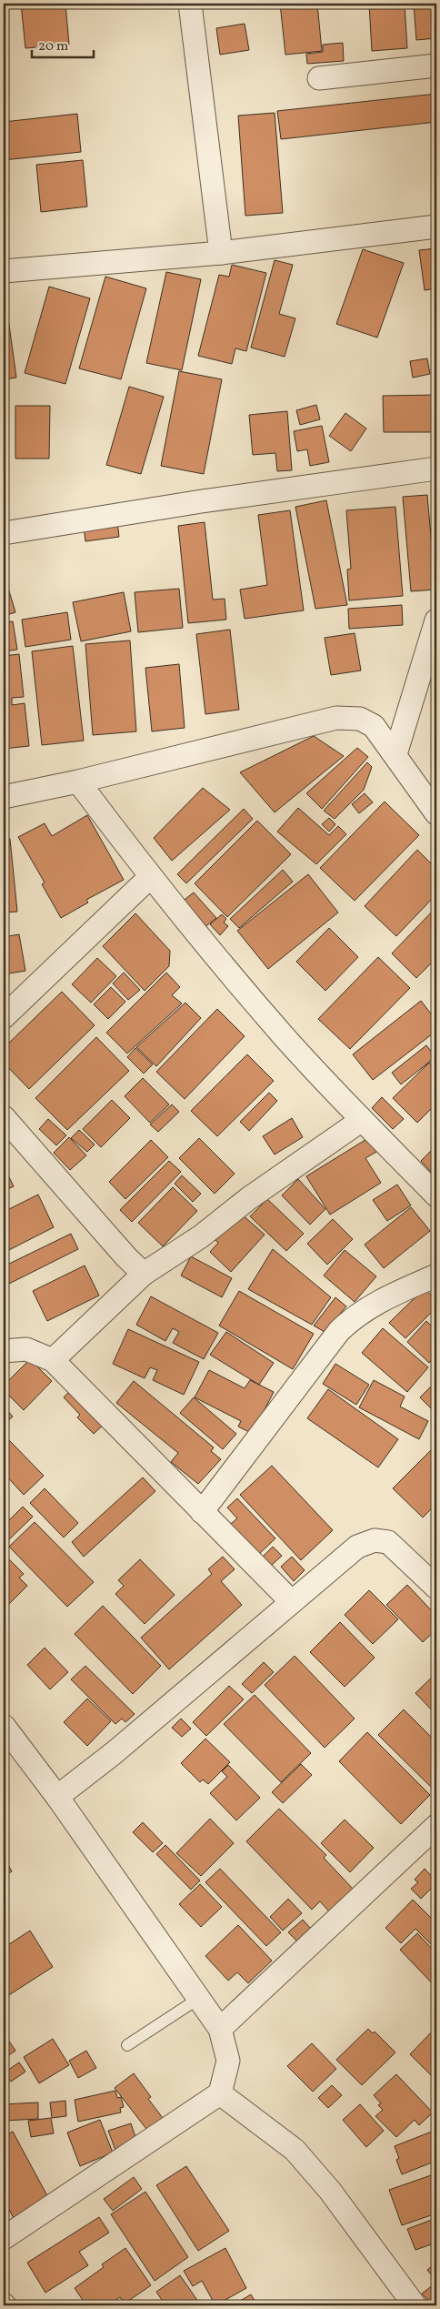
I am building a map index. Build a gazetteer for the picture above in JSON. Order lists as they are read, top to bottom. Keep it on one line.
{"scale_bar":"20 m"}
